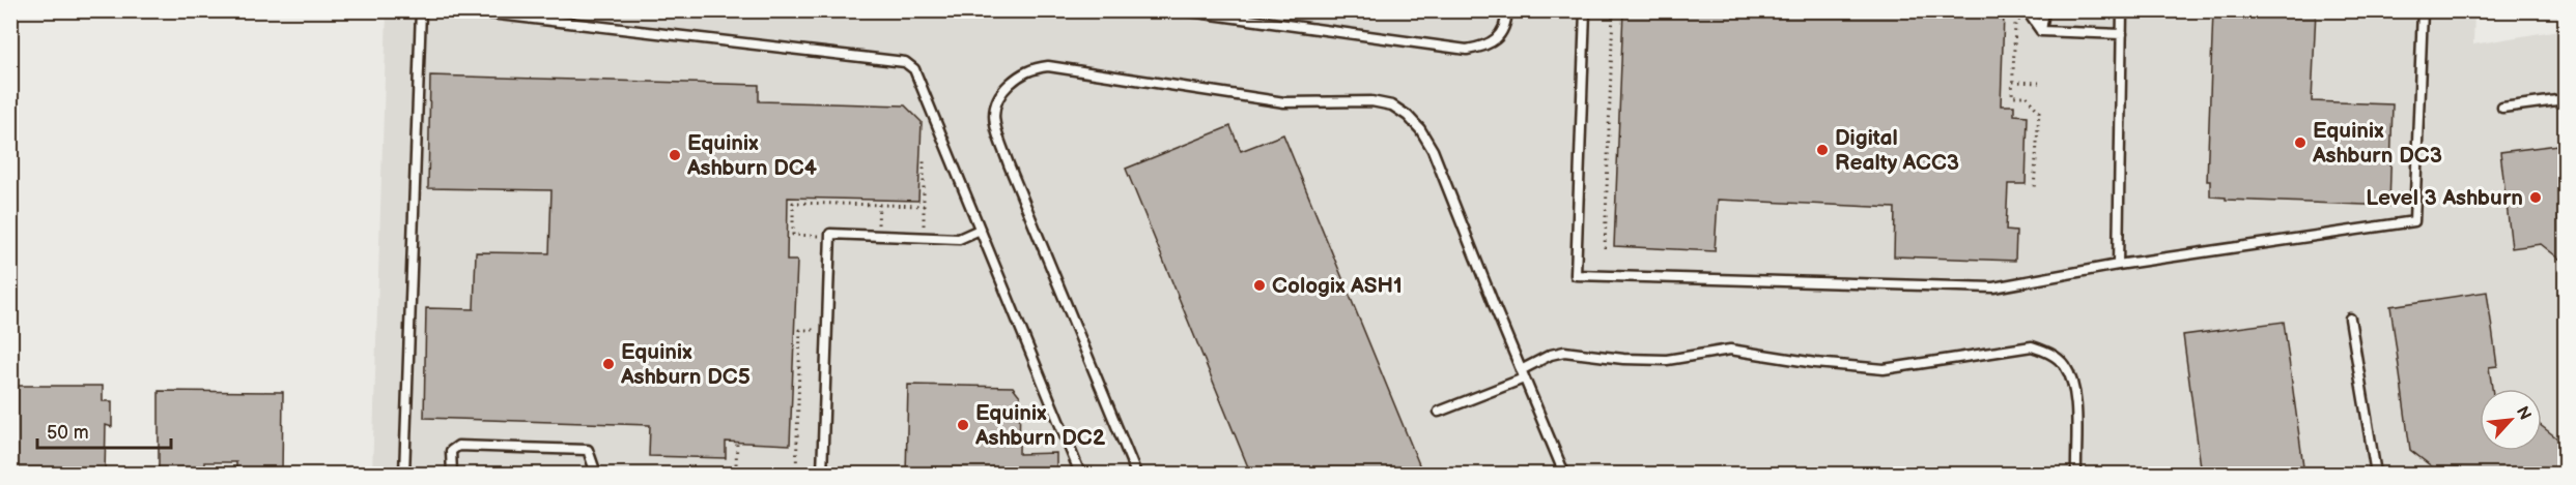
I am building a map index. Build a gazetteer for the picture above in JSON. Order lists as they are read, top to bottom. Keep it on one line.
{"places":["Equinix Ashburn DC3","Digital Realty ACC3","Equinix Ashburn DC4","Level 3 Ashburn","Cologix ASH1","Equinix Ashburn DC5","Equinix Ashburn DC2"],"scale_bar":"50 m","north":"top right"}
